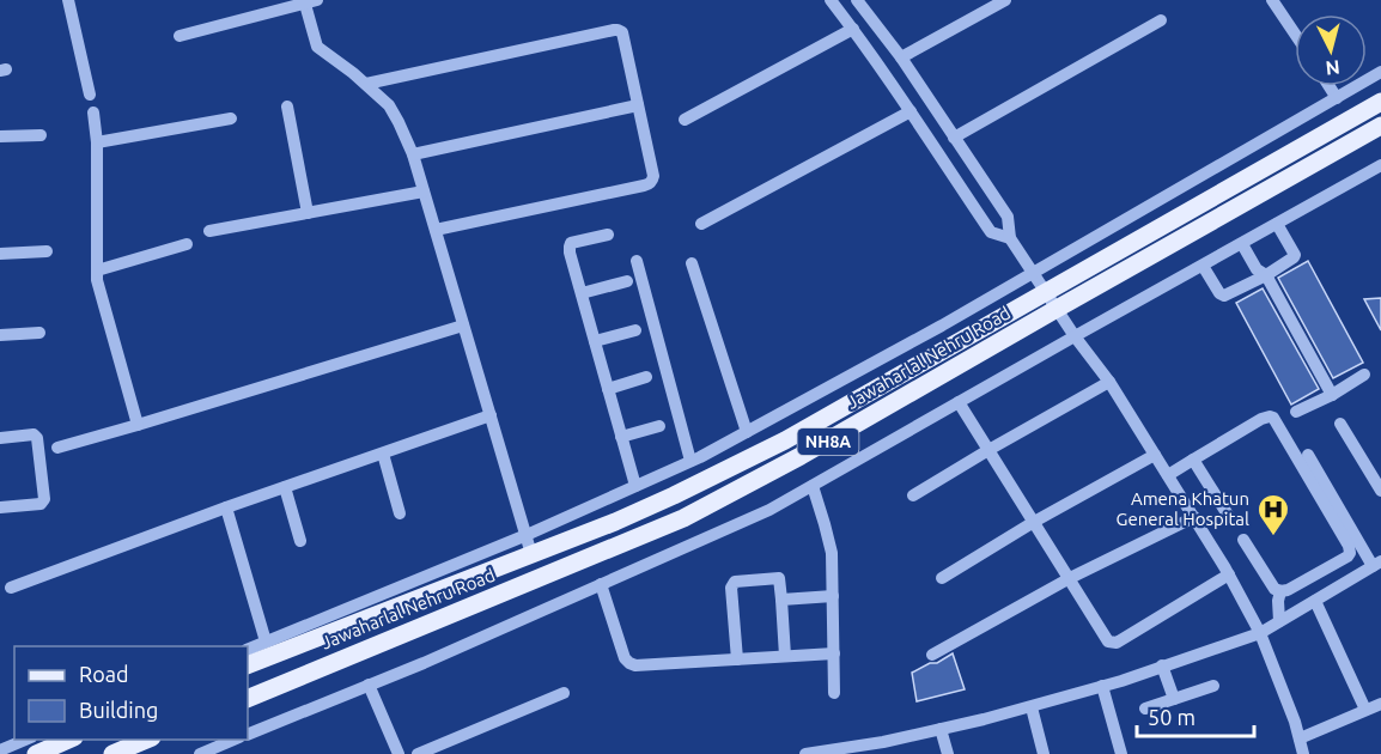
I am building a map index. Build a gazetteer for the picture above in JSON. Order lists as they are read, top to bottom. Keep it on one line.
{"streets":{"main road":["Jawaharlal Nehru Road","NH8A"]},"places":{"hospital":["Amena Khatun General Hospital"]},"legend":["Road","Building"],"scale_bar":"50 m","north":"bottom"}
